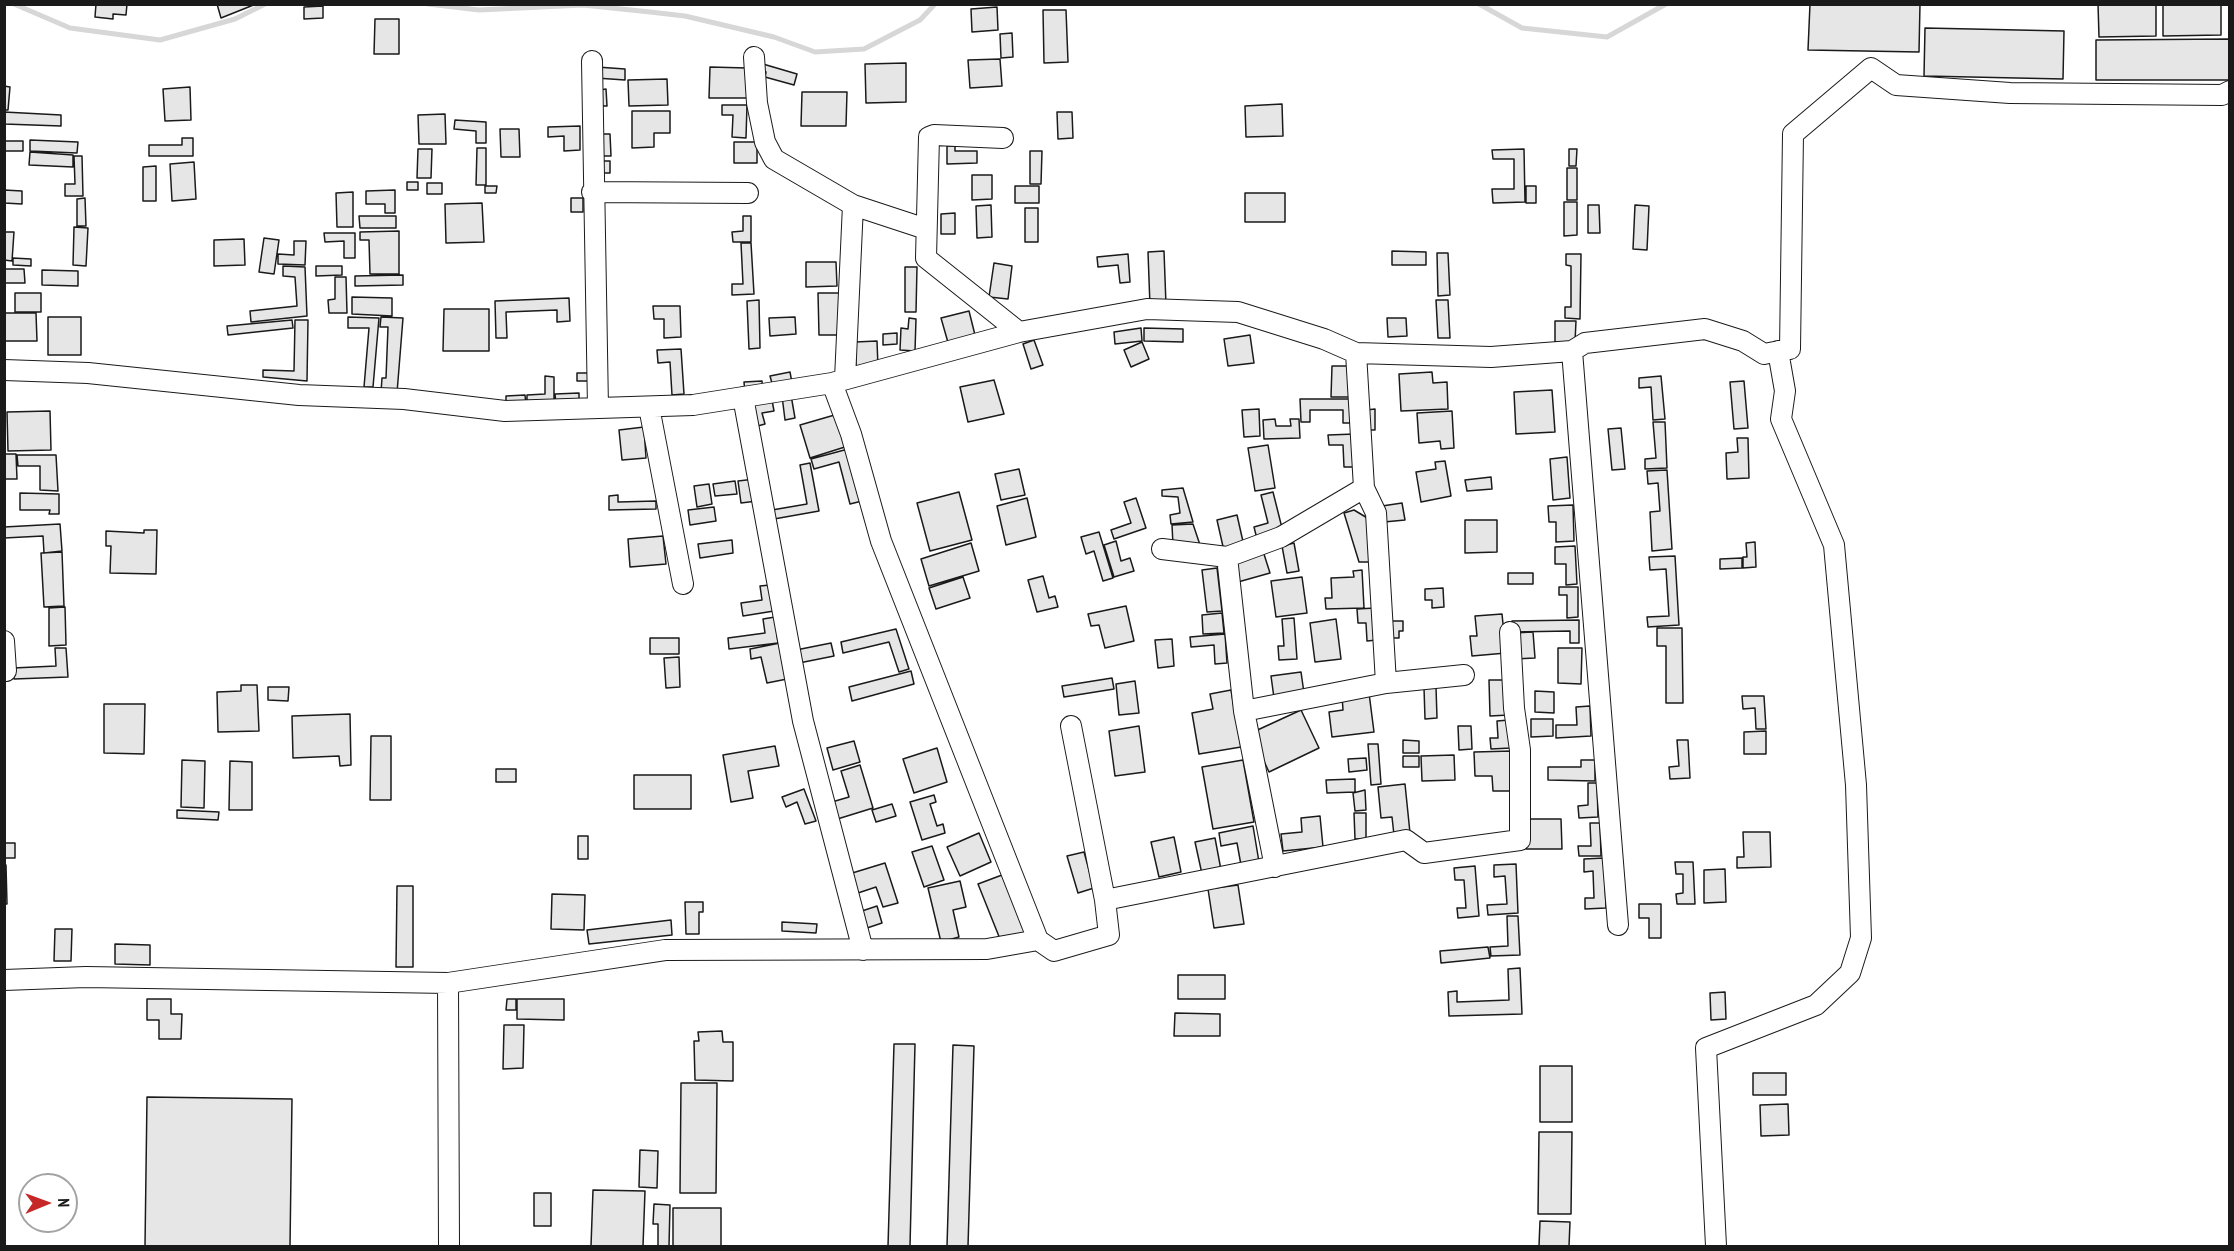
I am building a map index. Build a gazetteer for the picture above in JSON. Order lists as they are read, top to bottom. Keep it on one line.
{"north":"right"}
